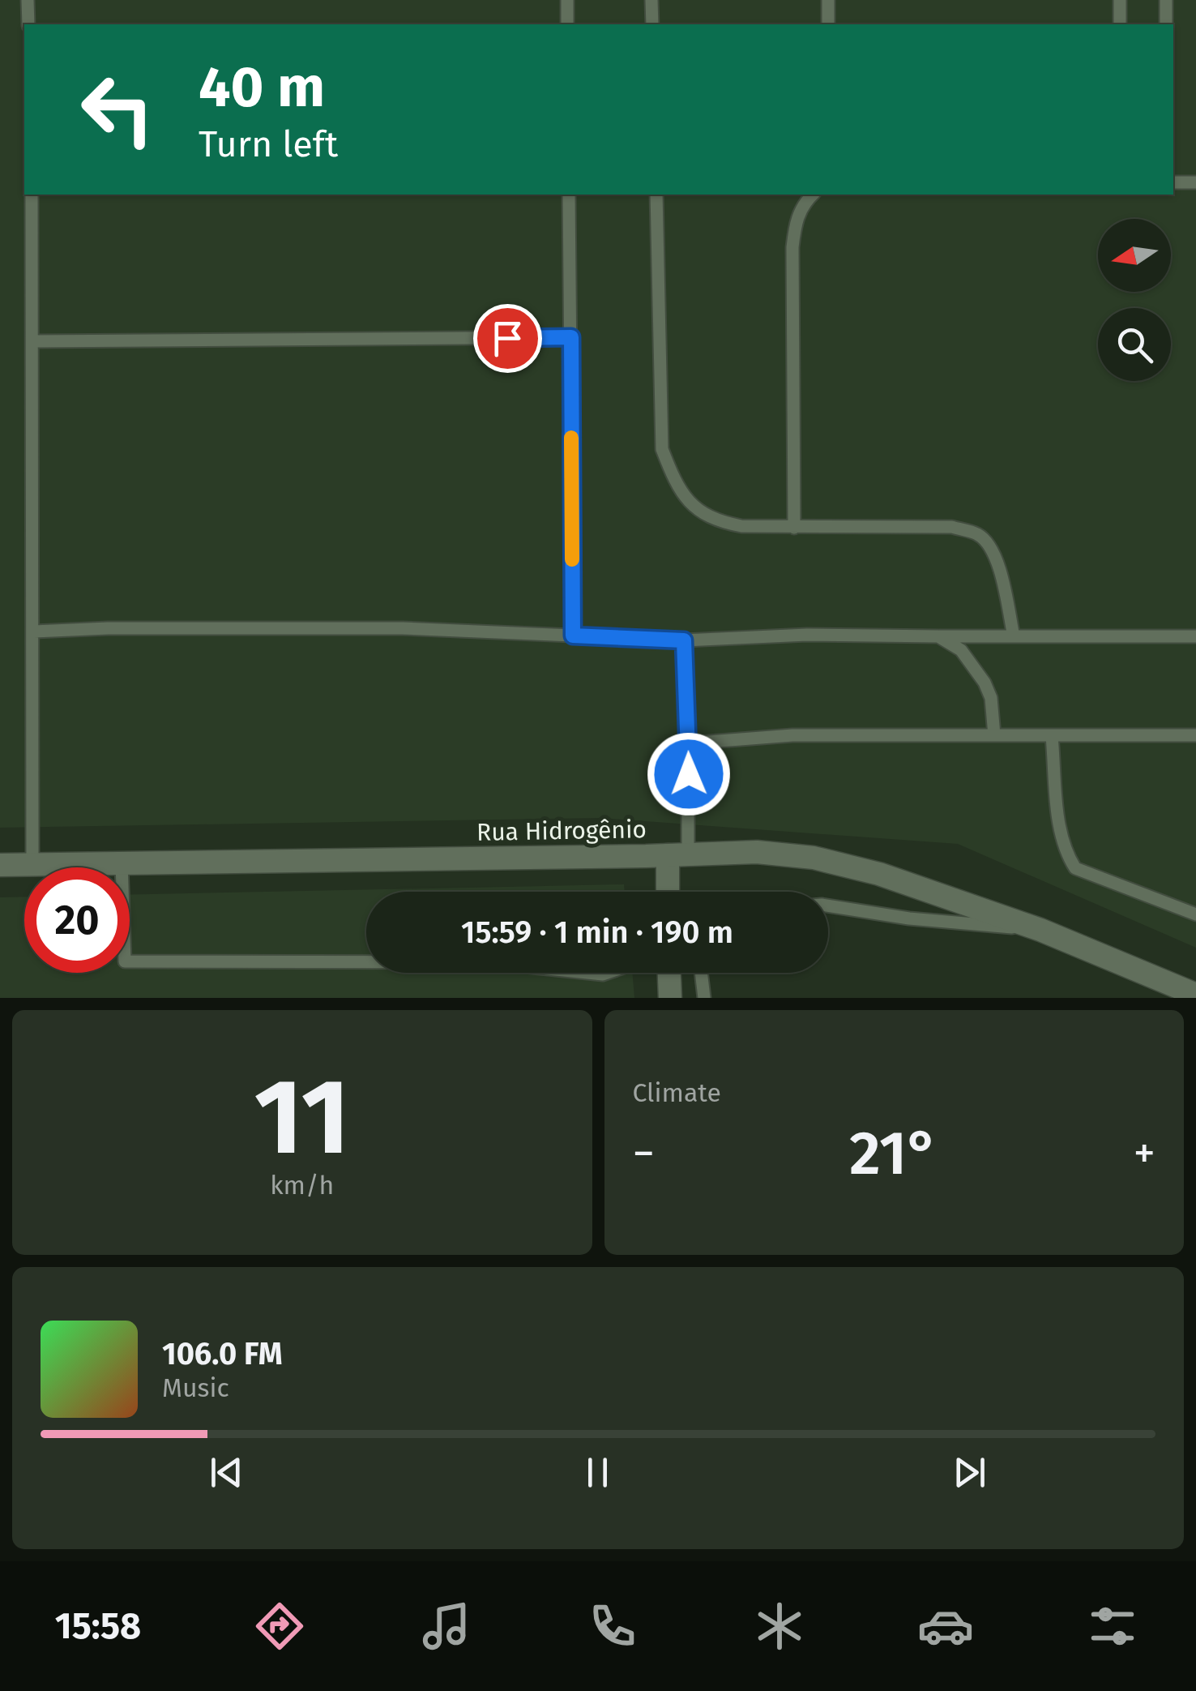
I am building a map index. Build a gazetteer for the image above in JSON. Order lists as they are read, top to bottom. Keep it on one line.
{"streets":{"street":["Rua Hidrogênio"]},"north":"left","page":{"turn":["40 m","Turn left"],"limit":"20","trip":"15:59 · 1 min · 190 m","tile":[["11","km/h"],"Climate"],"heat":["−","21°","+"],"song":["106.0 FM","Music"],"tabs":"15:58"}}
